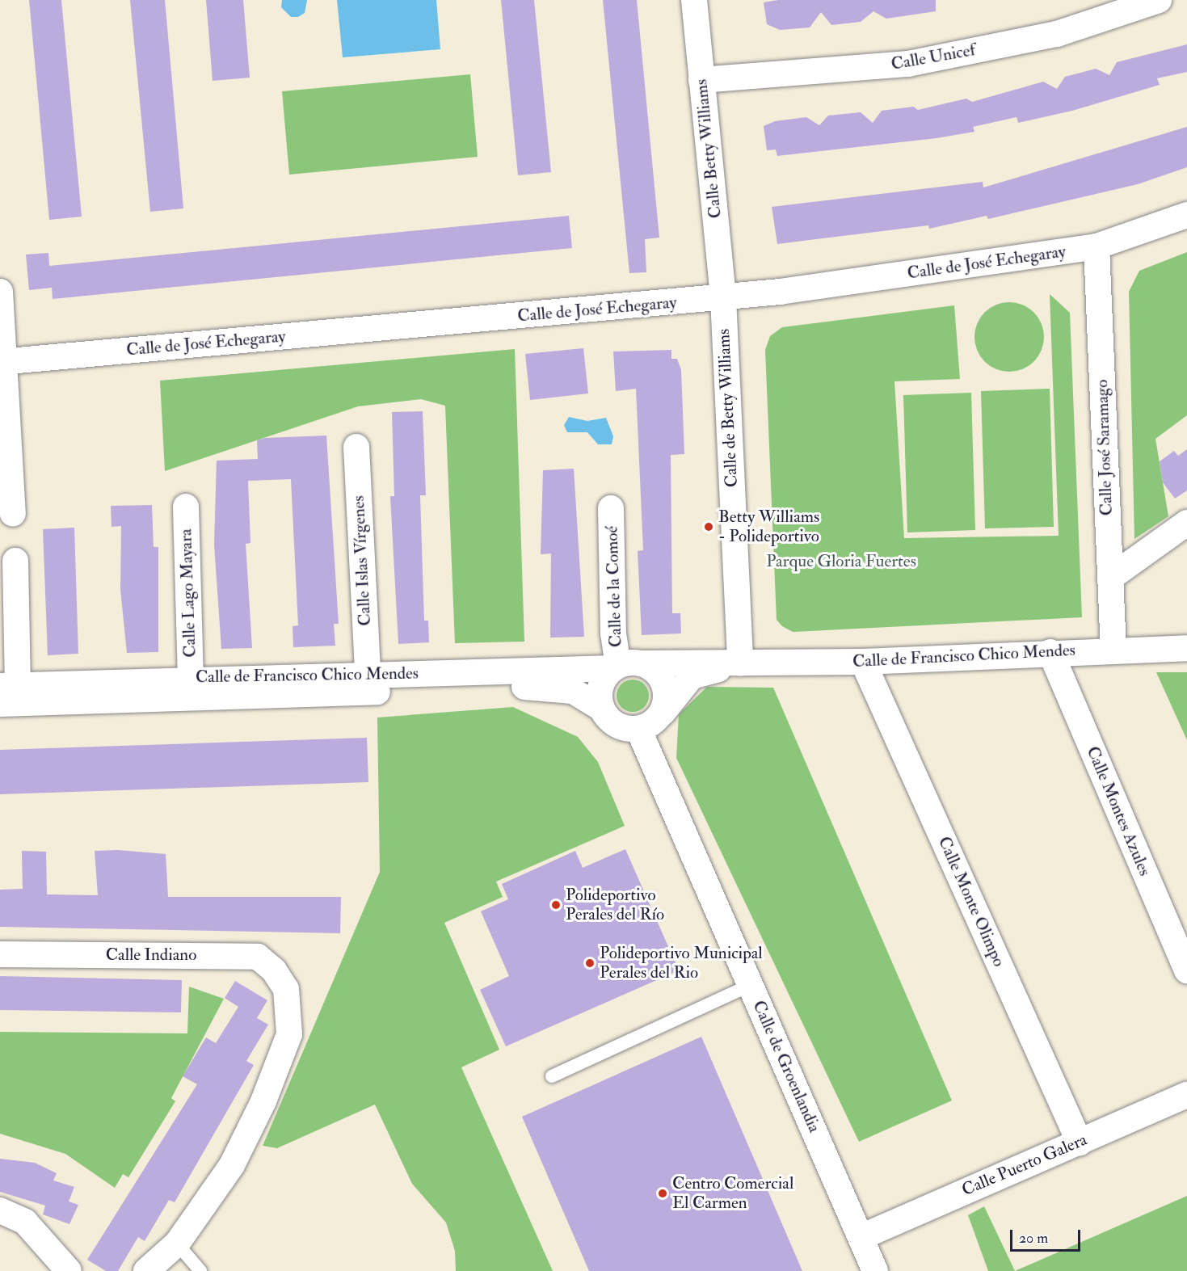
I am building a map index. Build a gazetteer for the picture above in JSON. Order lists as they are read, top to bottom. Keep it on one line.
{"streets":{"street":["Calle Unicef","Calle Betty Williams","Calle de José Echegaray","Calle de Betty Williams","Calle José Saramago","Calle Islas Vírgenes","Calle de la Comoé","Calle Lago Mayara","Calle de Francisco Chico Mendes","Calle Montes Azules","Calle Monte Olimpo","Calle Indiano","Calle de Groenlandia","Calle Puerto Galera"]},"crossings":[["Calle Unicef","Calle Betty Williams"],["Calle Betty Williams","Calle de José Echegaray"],["Calle Betty Williams","Calle de Betty Williams"],["Calle de José Echegaray","Calle de Betty Williams"],["Calle de José Echegaray","Calle José Saramago"],["Calle de Betty Williams","Calle de Francisco Chico Mendes"],["Calle José Saramago","Calle de Francisco Chico Mendes"],["Calle Islas Vírgenes","Calle de Francisco Chico Mendes"],["Calle de la Comoé","Calle de Francisco Chico Mendes"],["Calle de la Comoé","Calle de Groenlandia"],["Calle Lago Mayara","Calle de Francisco Chico Mendes"],["Calle de Francisco Chico Mendes","Calle Montes Azules"],["Calle de Francisco Chico Mendes","Calle Monte Olimpo"],["Calle de Francisco Chico Mendes","Calle de Groenlandia"],["Calle Monte Olimpo","Calle Puerto Galera"],["Calle de Groenlandia","Calle Puerto Galera"]],"parks":["Parque Gloria Fuertes"],"places":["Betty Williams - Polideportivo","Polideportivo Perales del Río","Polideportivo Municipal Perales del Rio","Centro Comercial El Carmen"],"scale_bar":"20 m"}
